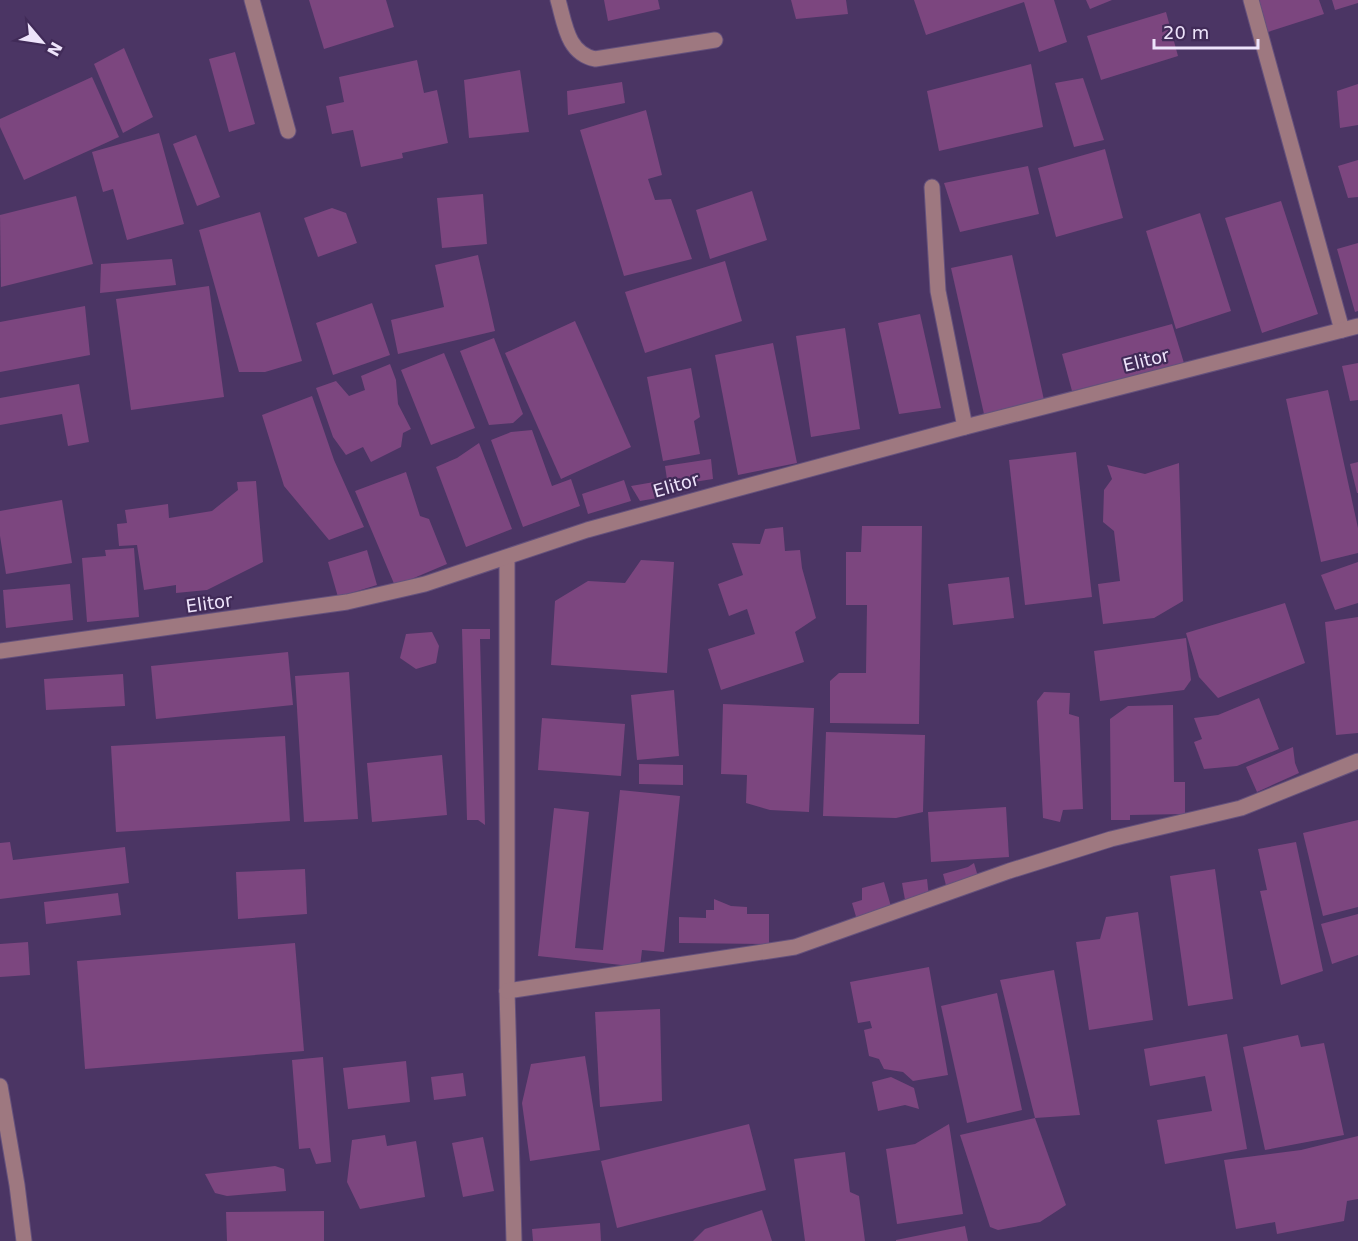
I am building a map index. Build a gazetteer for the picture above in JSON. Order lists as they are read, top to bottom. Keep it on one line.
{"streets":{"street":["Elitor"]},"scale_bar":"20 m","north":"bottom right"}
